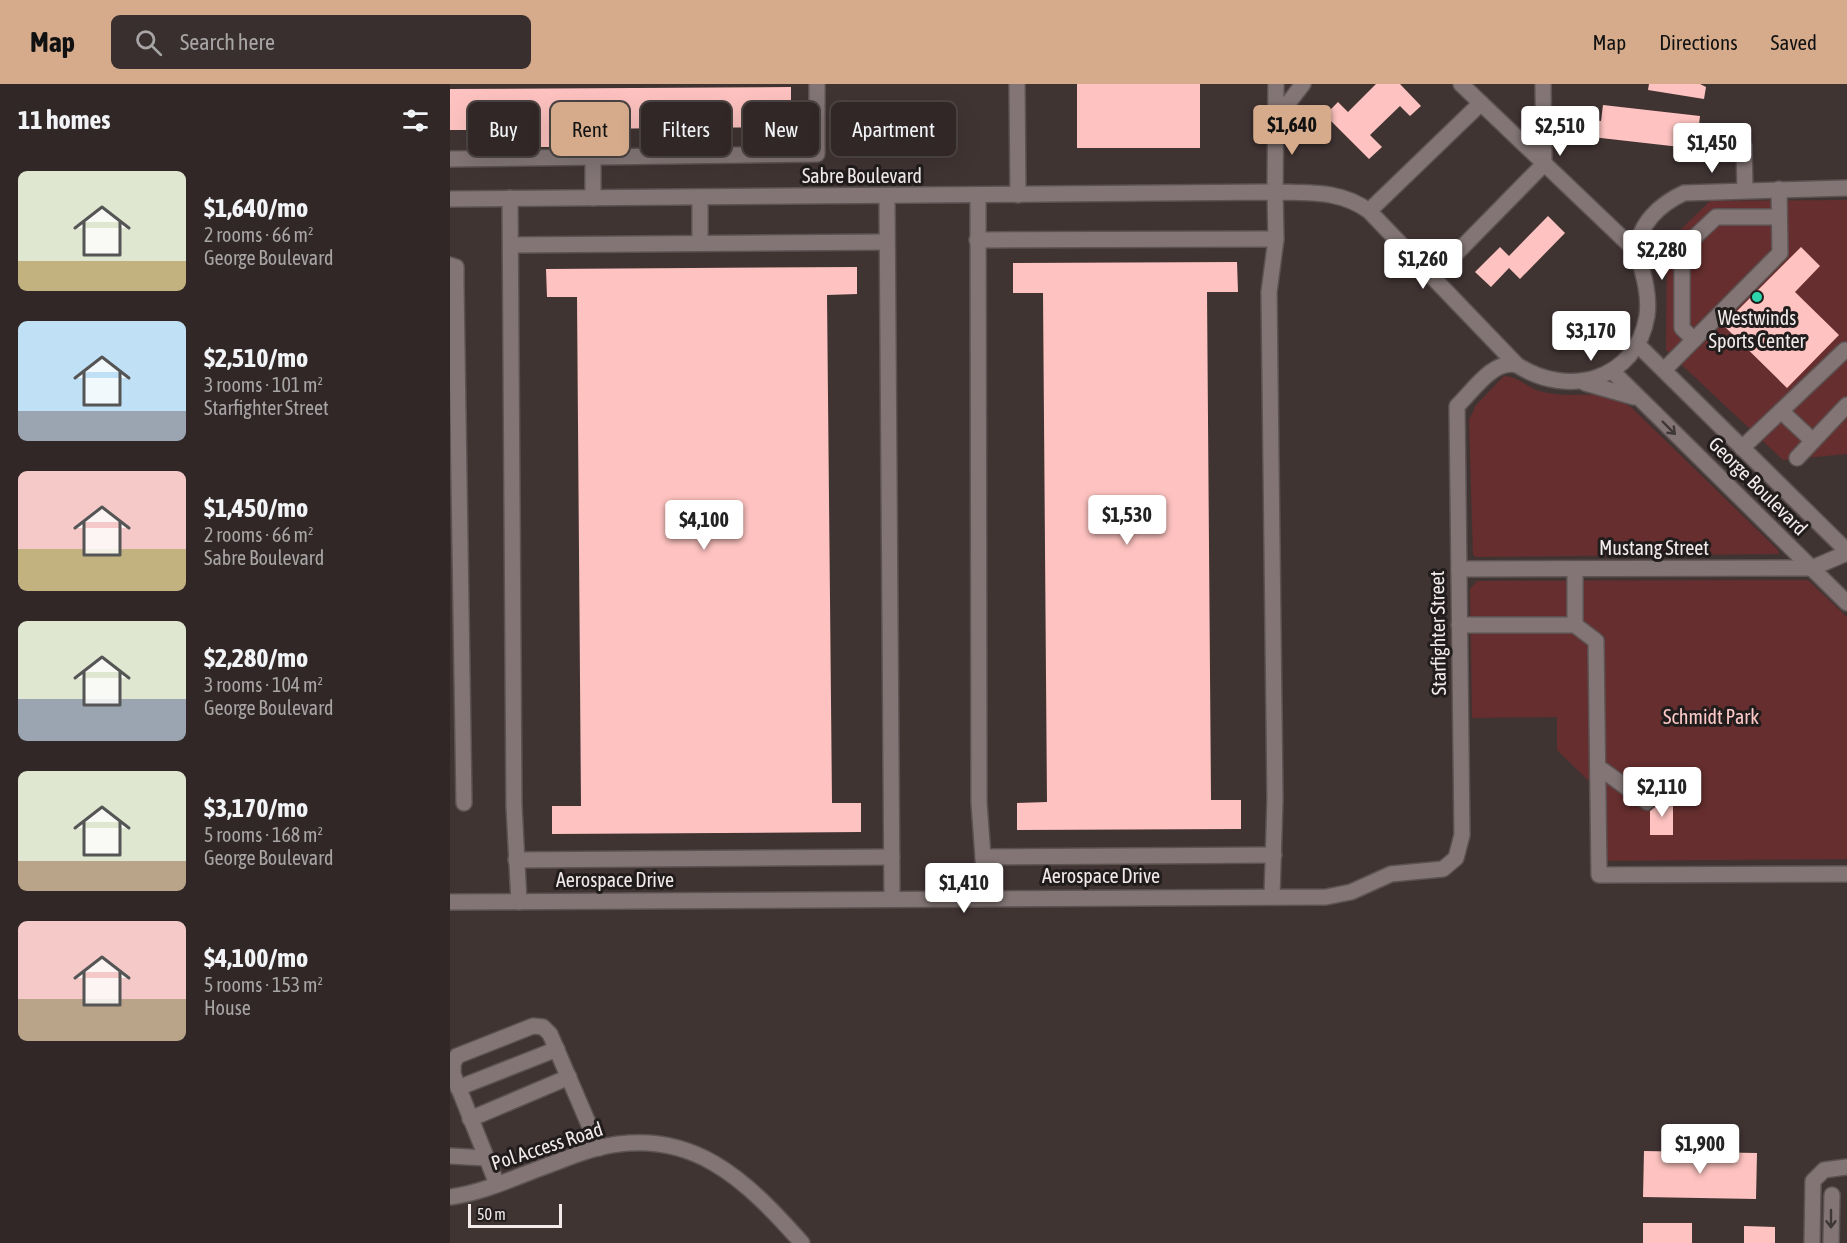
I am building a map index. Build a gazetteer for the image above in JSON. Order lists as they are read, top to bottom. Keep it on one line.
{"streets":{"street":["Sabre Boulevard","George Boulevard","Mustang Street","Starfighter Street","Aerospace Drive","Pol Access Road"]},"crossings":[["Sabre Boulevard","George Boulevard"],["George Boulevard","Mustang Street"],["George Boulevard","Starfighter Street"],["Mustang Street","Starfighter Street"],["Starfighter Street","Aerospace Drive"]],"parks":["Schmidt Park"],"places":["Westwinds Sports Center"],"scale_bar":"50 m","page":{"header":"Map","search":"Search here","nav":["Map","Directions","Saved"],"heading":"11 homes","chip":["Buy","Rent","Filters","New","Apartment"],"price":["$1,640","$2,510","$1,450","$2,280","$1,260","$3,170","$1,530","$4,100","$2,110","$1,410","$1,900"],"list":[{"name":"$1,640/mo","note":"2 rooms · 66 m² · George Boulevard"},{"name":"$2,510/mo","note":"3 rooms · 101 m² · Starfighter Street"},{"name":"$1,450/mo","note":"2 rooms · 66 m² · Sabre Boulevard"},{"name":"$2,280/mo","note":"3 rooms · 104 m² · George Boulevard"},{"name":"$3,170/mo","note":"5 rooms · 168 m² · George Boulevard"},{"name":"$4,100/mo","note":"5 rooms · 153 m² · House"}],"scale":"50 m"}}
